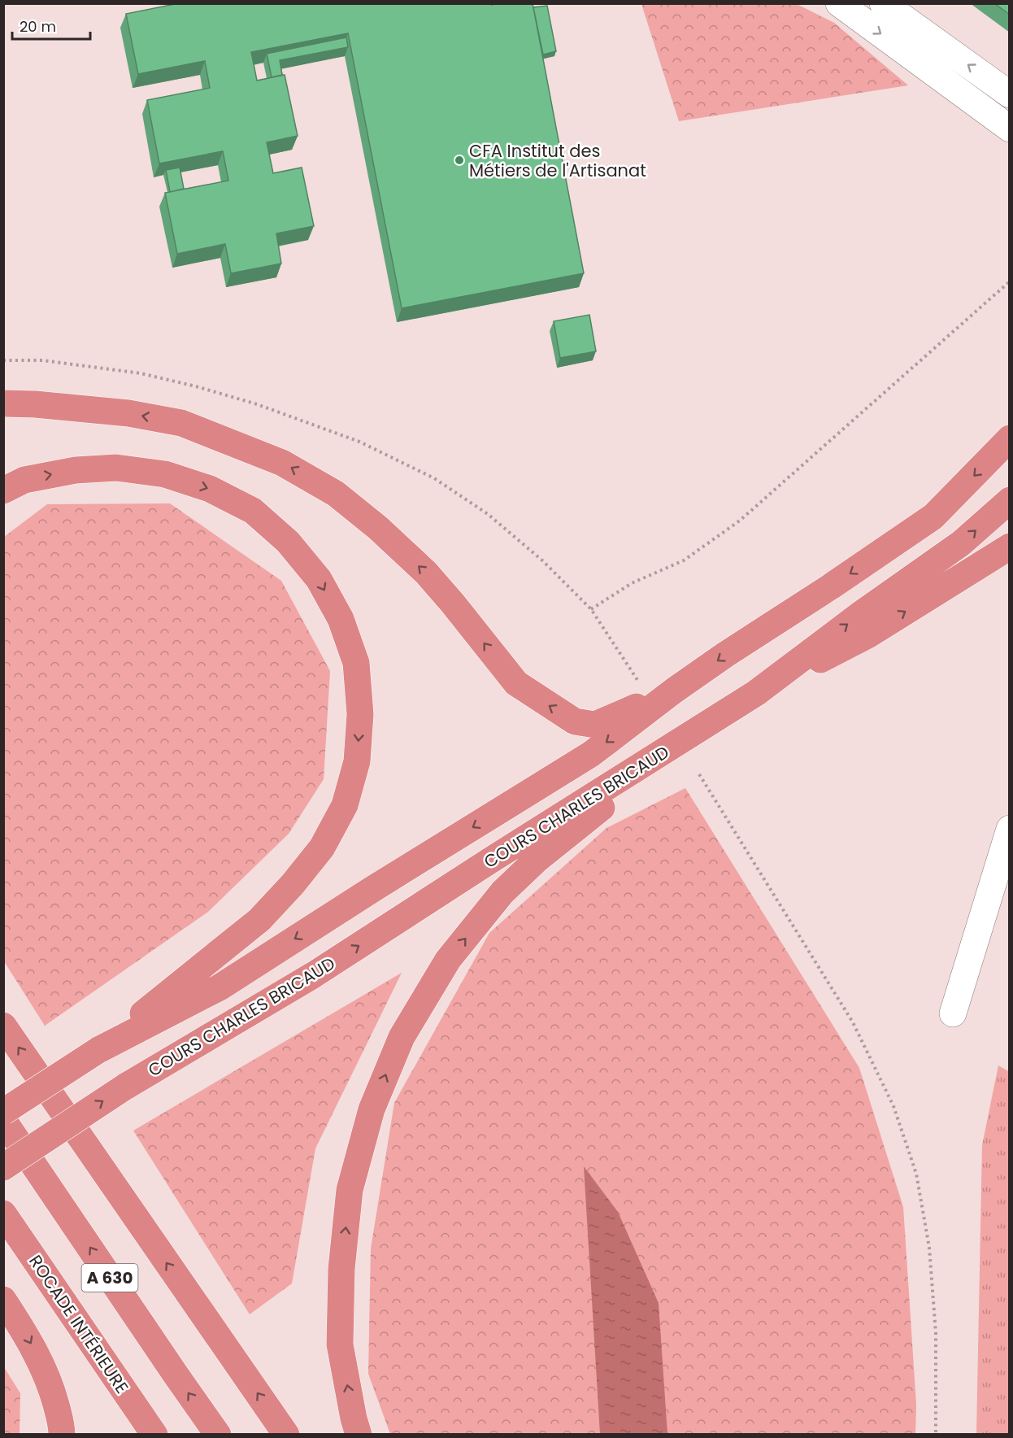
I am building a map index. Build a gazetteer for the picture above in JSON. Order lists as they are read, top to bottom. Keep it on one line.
{"streets":{"highway":["COURS CHARLES BRICAUD","A 630","ROCADE INTÉRIEURE"]},"places":["CFA Institut des Métiers de l'Artisanat"],"scale_bar":"20 m"}
